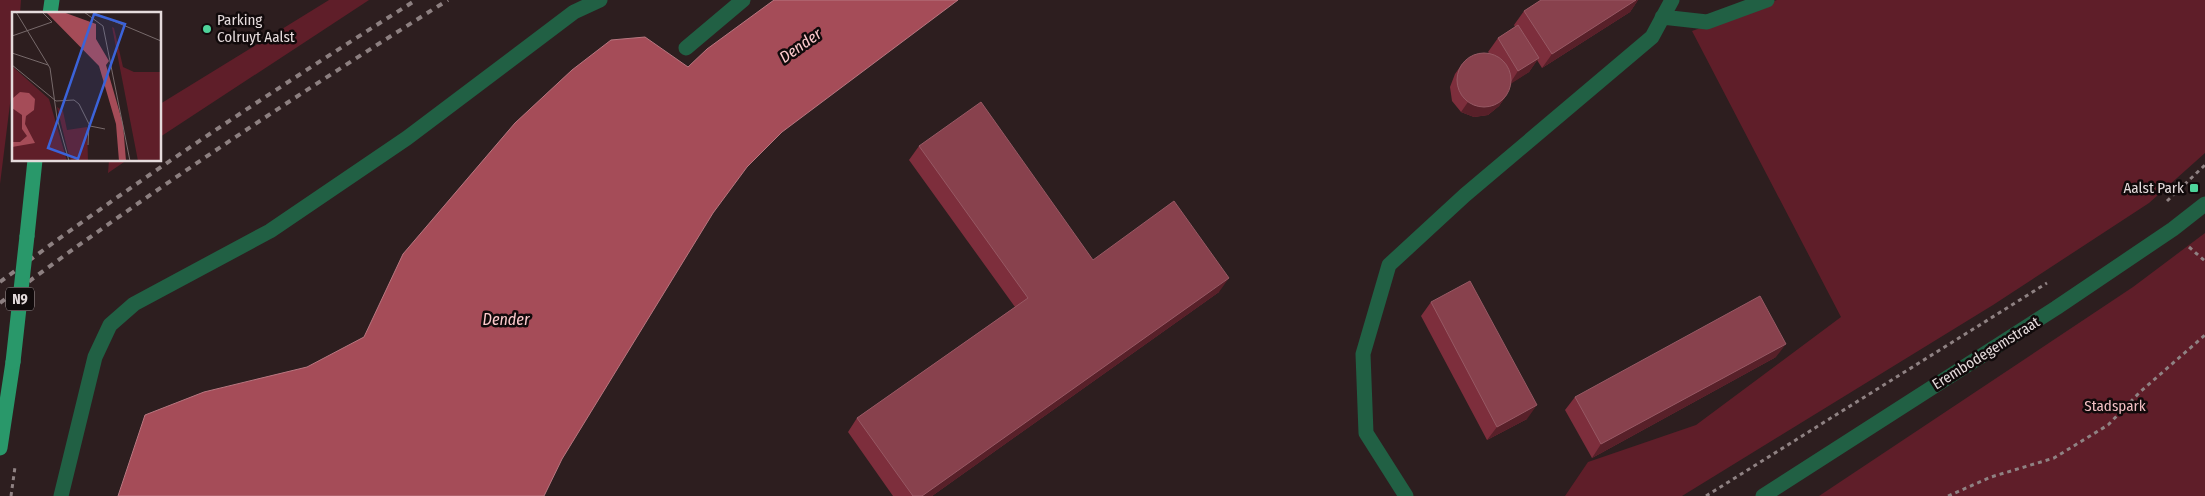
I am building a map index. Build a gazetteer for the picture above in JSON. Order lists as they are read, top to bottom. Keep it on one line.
{"streets":{"main road":["N9"],"street":["Erembodegemstraat"]},"water":["Dender"],"parks":["Stadspark"],"places":{"other":["Parking Colruyt Aalst"],"transit":["Aalst Park"]}}
